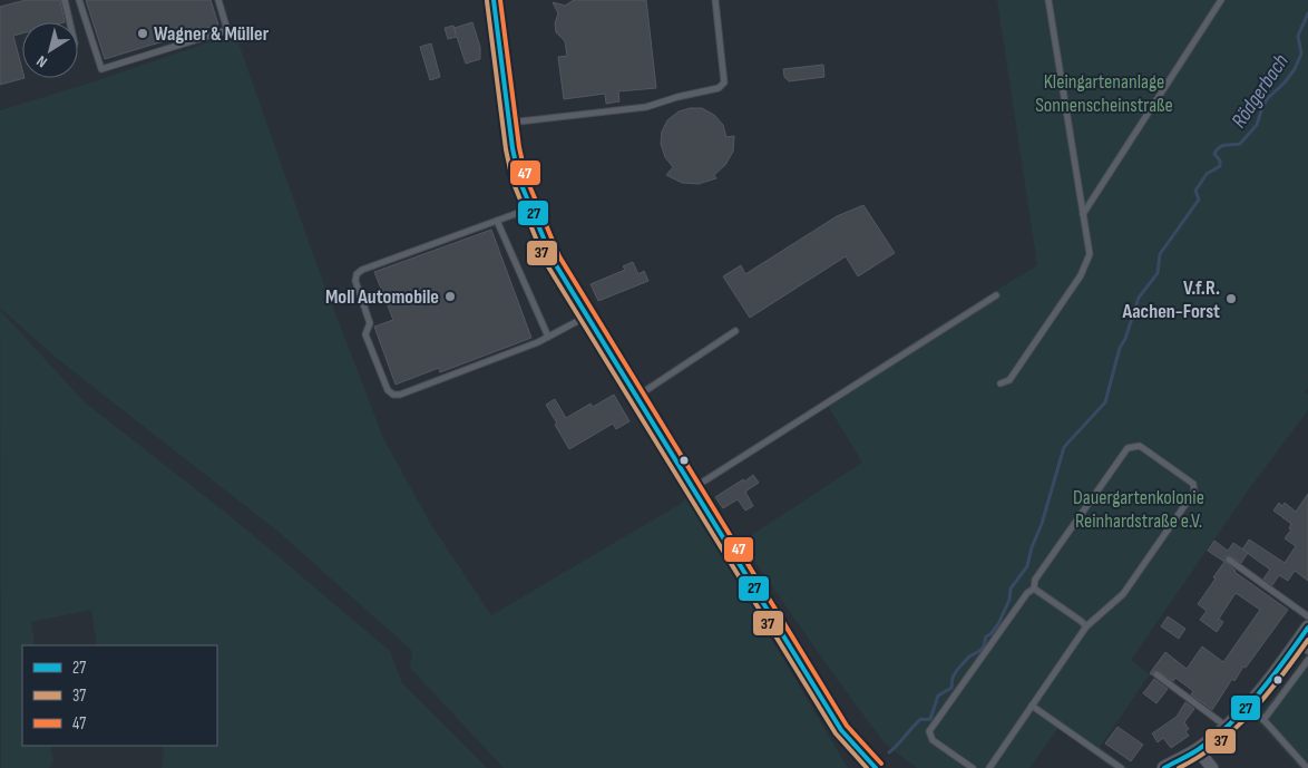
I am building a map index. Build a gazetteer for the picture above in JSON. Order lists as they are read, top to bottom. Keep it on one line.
{"water":["Rödgerbach"],"parks":["Kleingartenanlage Sonnenscheinstraße","Dauergartenkolonie Reinhardstraße e.V."],"places":["Wagner & Müller","Moll Automobile","V.f.R. Aachen-Forst"],"lines":["transit line 27","transit line 47","transit line 37"],"legend":["27","37","47"],"north":"bottom left"}
